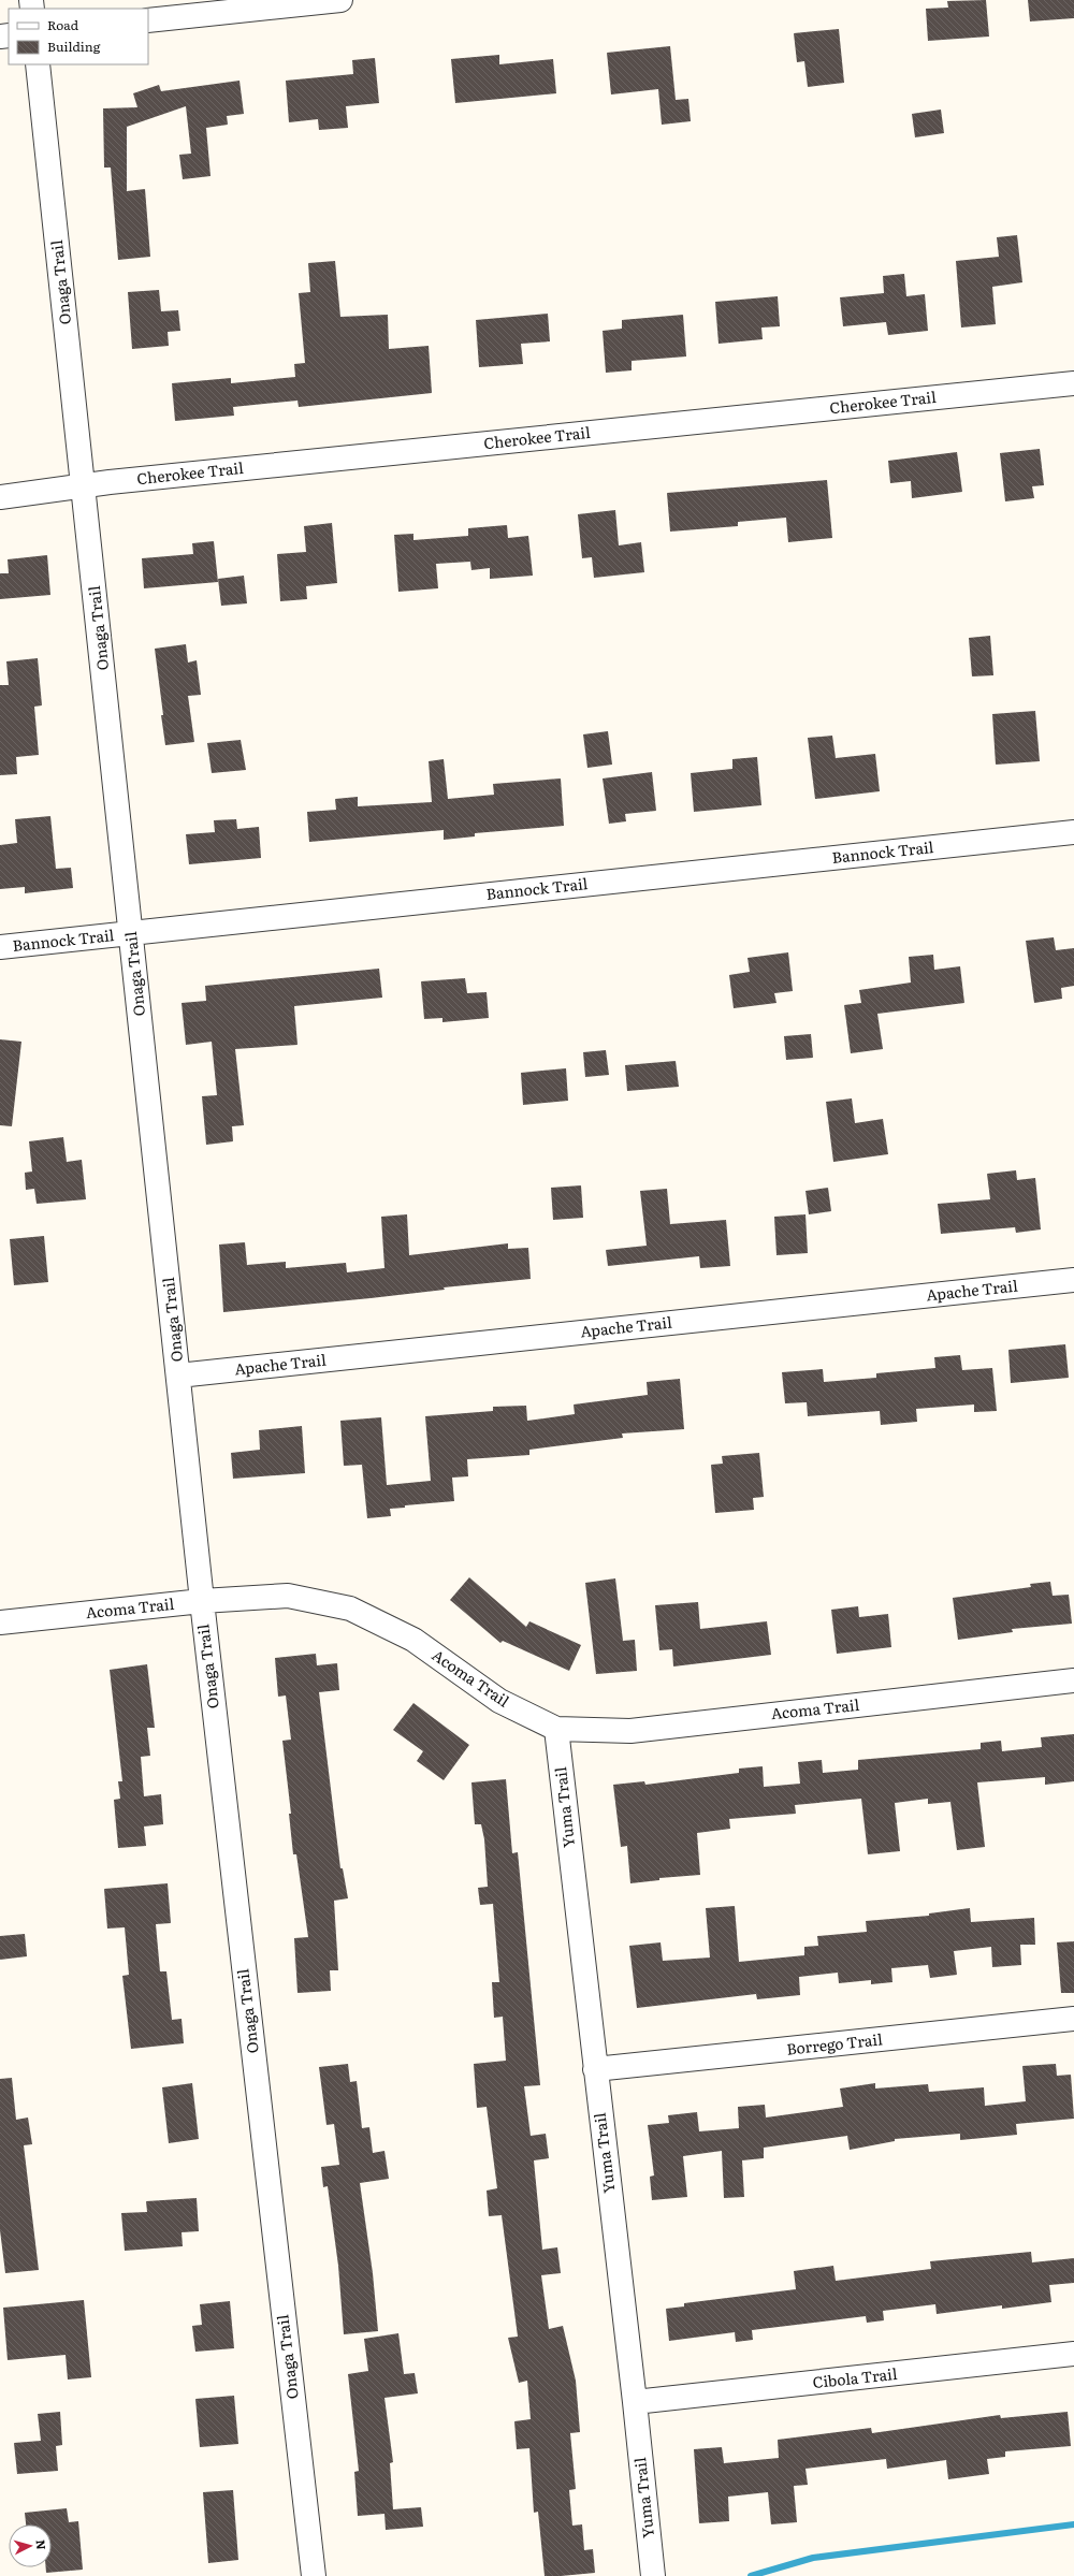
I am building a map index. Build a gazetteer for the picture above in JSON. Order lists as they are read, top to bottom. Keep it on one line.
{"streets":{"street":["Onaga Trail","Cherokee Trail","Bannock Trail","Apache Trail","Acoma Trail","Yuma Trail","Borrego Trail","Cibola Trail"]},"crossings":[["Onaga Trail","Cherokee Trail"],["Onaga Trail","Bannock Trail"],["Onaga Trail","Apache Trail"],["Onaga Trail","Acoma Trail"],["Acoma Trail","Yuma Trail"],["Yuma Trail","Borrego Trail"],["Yuma Trail","Cibola Trail"]],"legend":["Road","Building"],"north":"right"}
